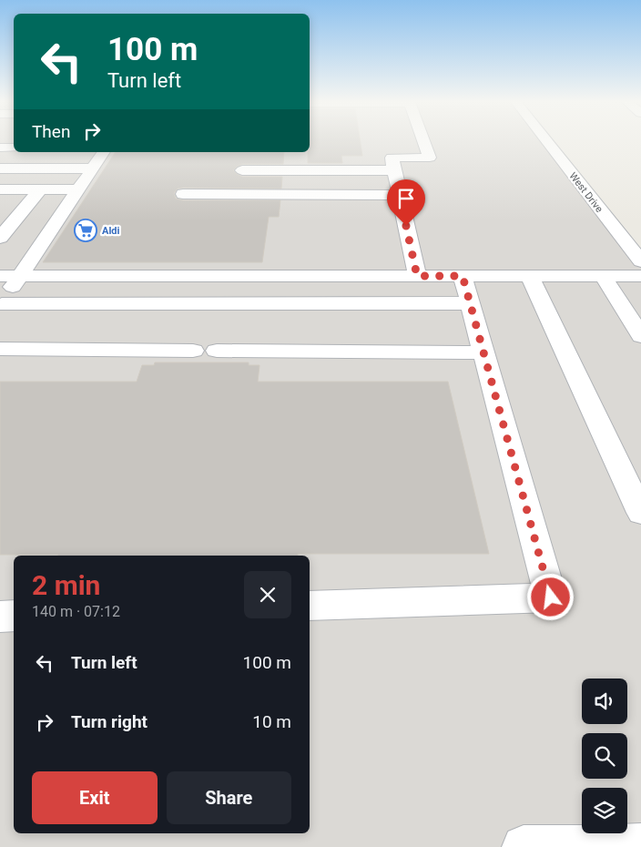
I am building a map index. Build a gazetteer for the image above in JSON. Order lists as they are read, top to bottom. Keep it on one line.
{"streets":{"street":["West Drive"]},"places":{"supermarket":["Aldi"]},"page":{"turn":["100 m","Turn left"],"then":"Then","heading":["2 min","140 m · 07:12"],"list":[{"name":"Turn left","value":"100 m"},{"name":"Turn right","value":"10 m"}],"buttons":["Exit","Share"]}}
